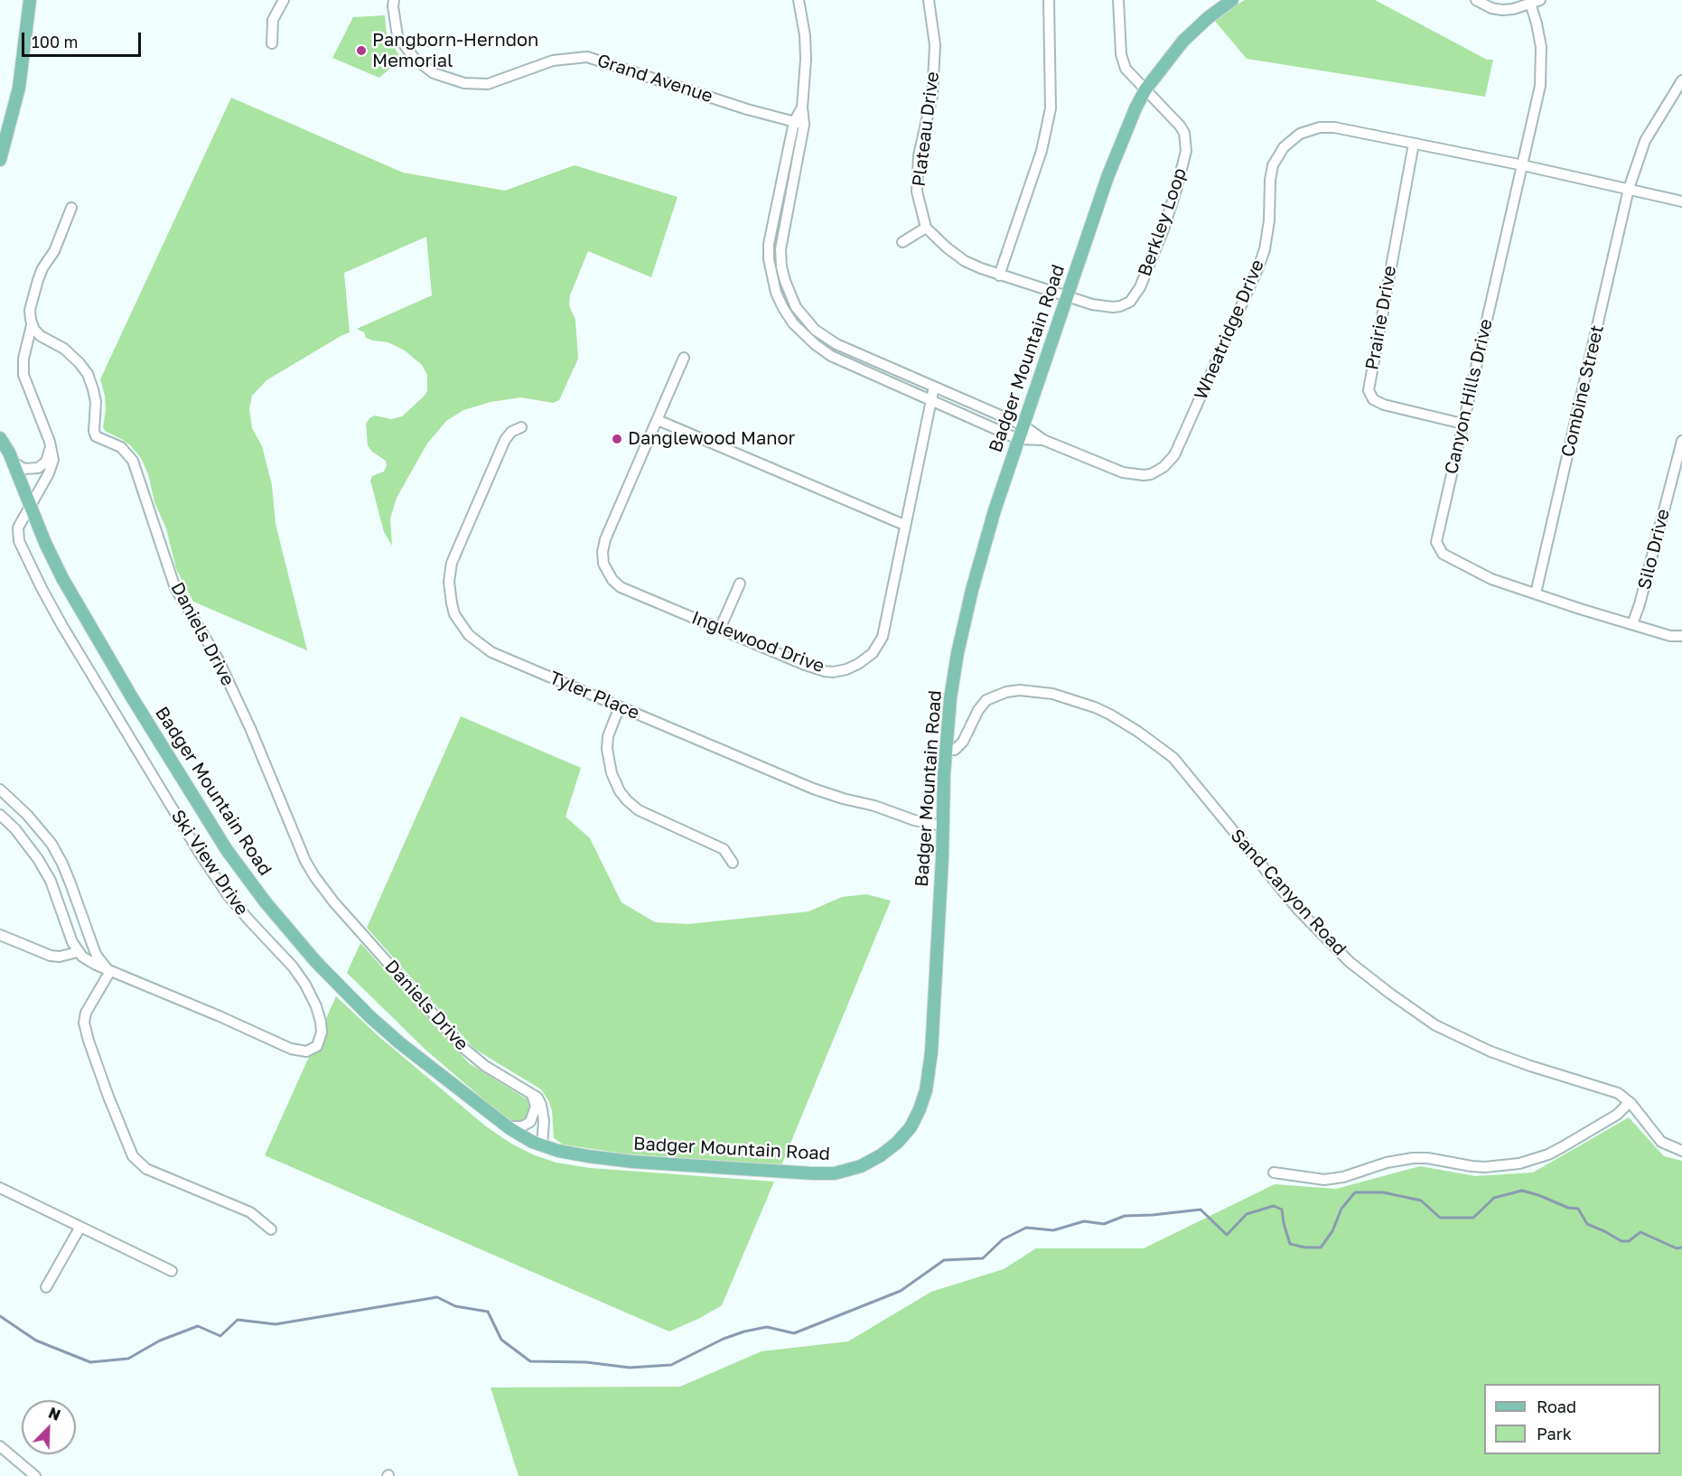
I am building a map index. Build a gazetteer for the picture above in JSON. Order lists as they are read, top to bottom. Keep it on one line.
{"streets":{"main road":["Badger Mountain Road"],"street":["Grand Avenue","Plateau Drive","Berkley Loop","Prairie Drive","Wheatridge Drive","Combine Street","Canyon Hills Drive","Silo Drive","Daniels Drive","Inglewood Drive","Tyler Place","Ski View Drive","Sand Canyon Road"]},"crossings":[["Grand Avenue","Wheatridge Drive"],["Berkley Loop","Badger Mountain Road"],["Prairie Drive","Wheatridge Drive"],["Prairie Drive","Canyon Hills Drive"],["Wheatridge Drive","Badger Mountain Road"],["Wheatridge Drive","Canyon Hills Drive"],["Wheatridge Drive","Inglewood Drive"],["Badger Mountain Road","Daniels Drive"],["Badger Mountain Road","Tyler Place"],["Badger Mountain Road","Ski View Drive"],["Badger Mountain Road","Sand Canyon Road"],["Combine Street","Canyon Hills Drive"],["Canyon Hills Drive","Silo Drive"]],"places":["Pangborn-Herndon Memorial","Danglewood Manor"],"legend":["Road","Park"],"scale_bar":"100 m","north":"top right"}
